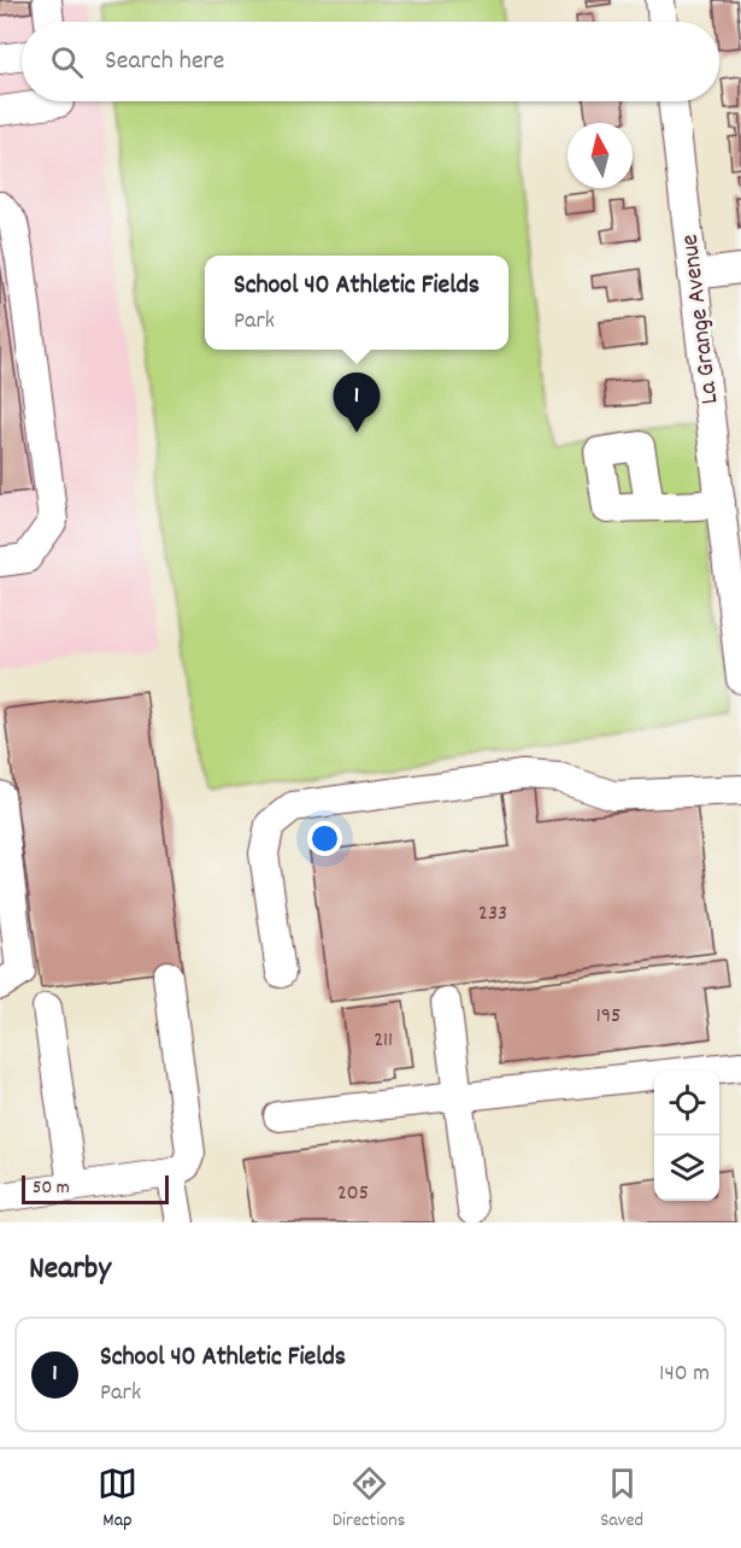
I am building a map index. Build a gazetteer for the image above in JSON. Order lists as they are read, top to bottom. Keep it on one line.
{"streets":{"street":["La Grange Avenue"]},"house_numbers":["233","195","211","205"],"scale_bar":"50 m","north":"top","page":{"search":"Search here","popup":["School 40 Athletic Fields","Park"],"pins":"1","scale":"50 m","heading":"Nearby","list":[{"mark":"1","name":"School 40 Athletic Fields","note":"Park","value":"140 m"}],"nav":["Map","Directions","Saved"]}}
